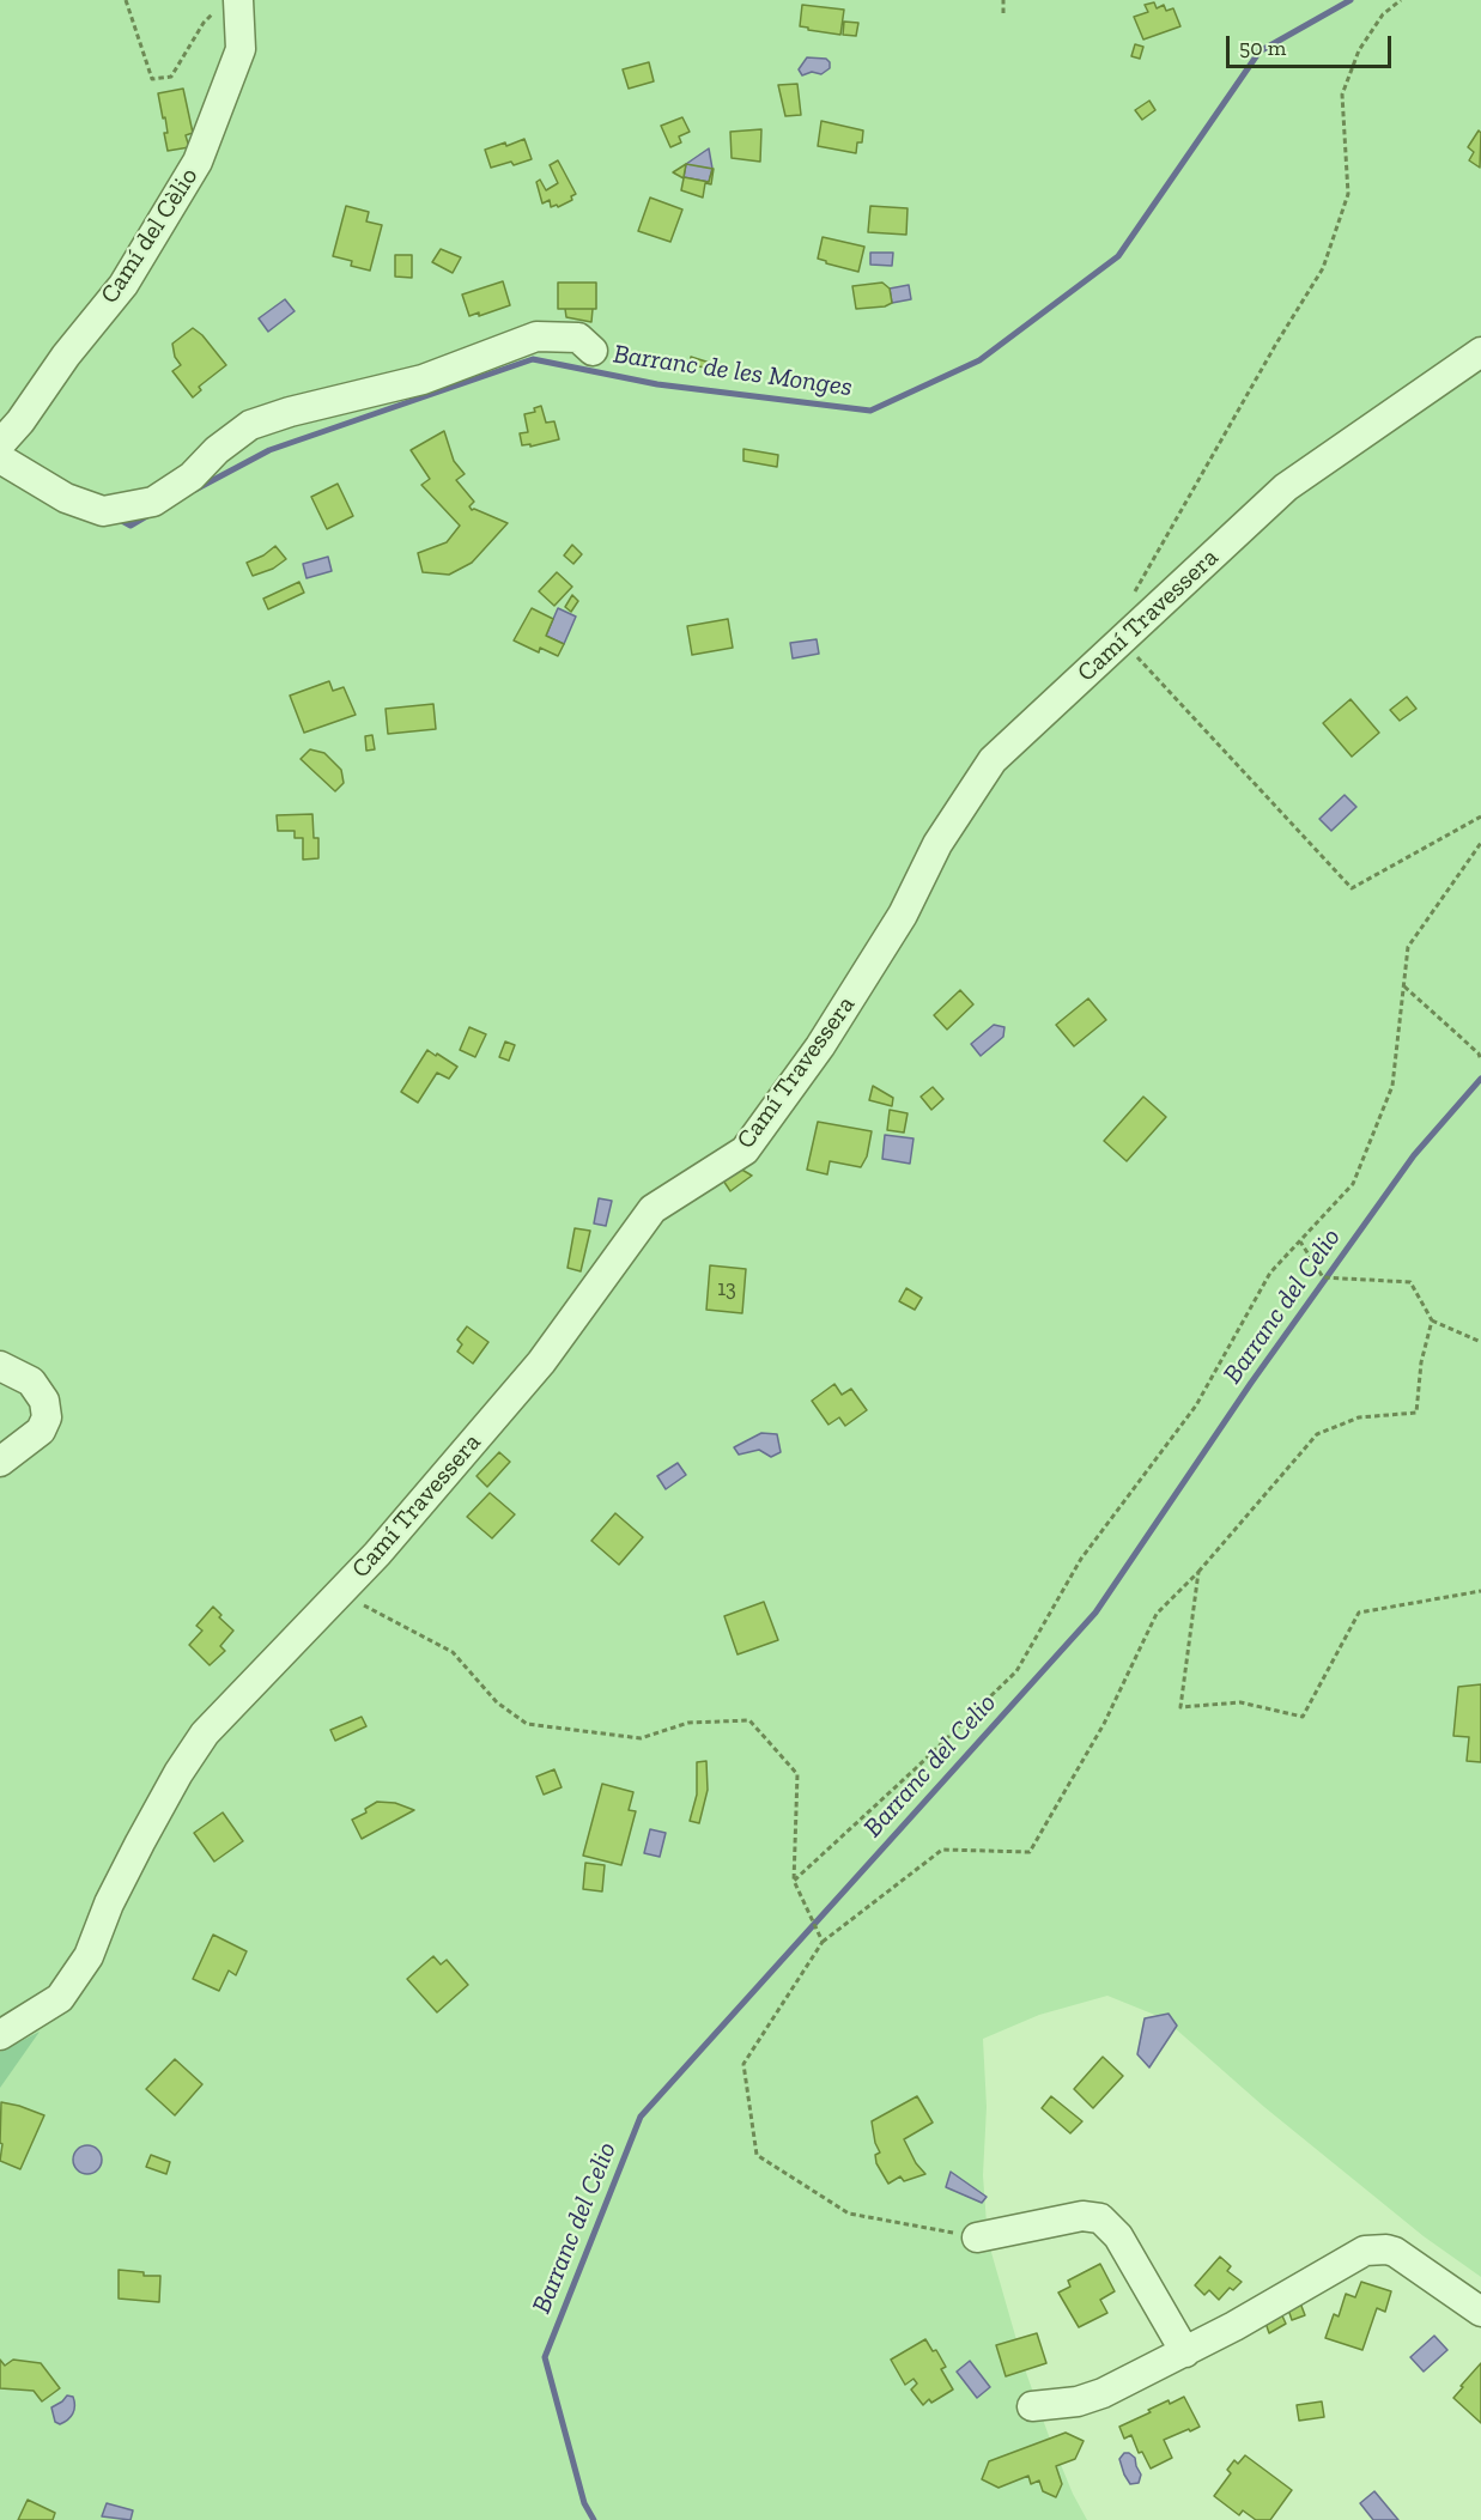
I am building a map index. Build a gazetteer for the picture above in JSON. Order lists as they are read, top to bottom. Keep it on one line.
{"streets":{"street":["Camí del Cèlio","Camí Travessera"]},"water":["Barranc de les Monges","Barranc del Celio"],"house_numbers":["13"],"scale_bar":"50 m"}
